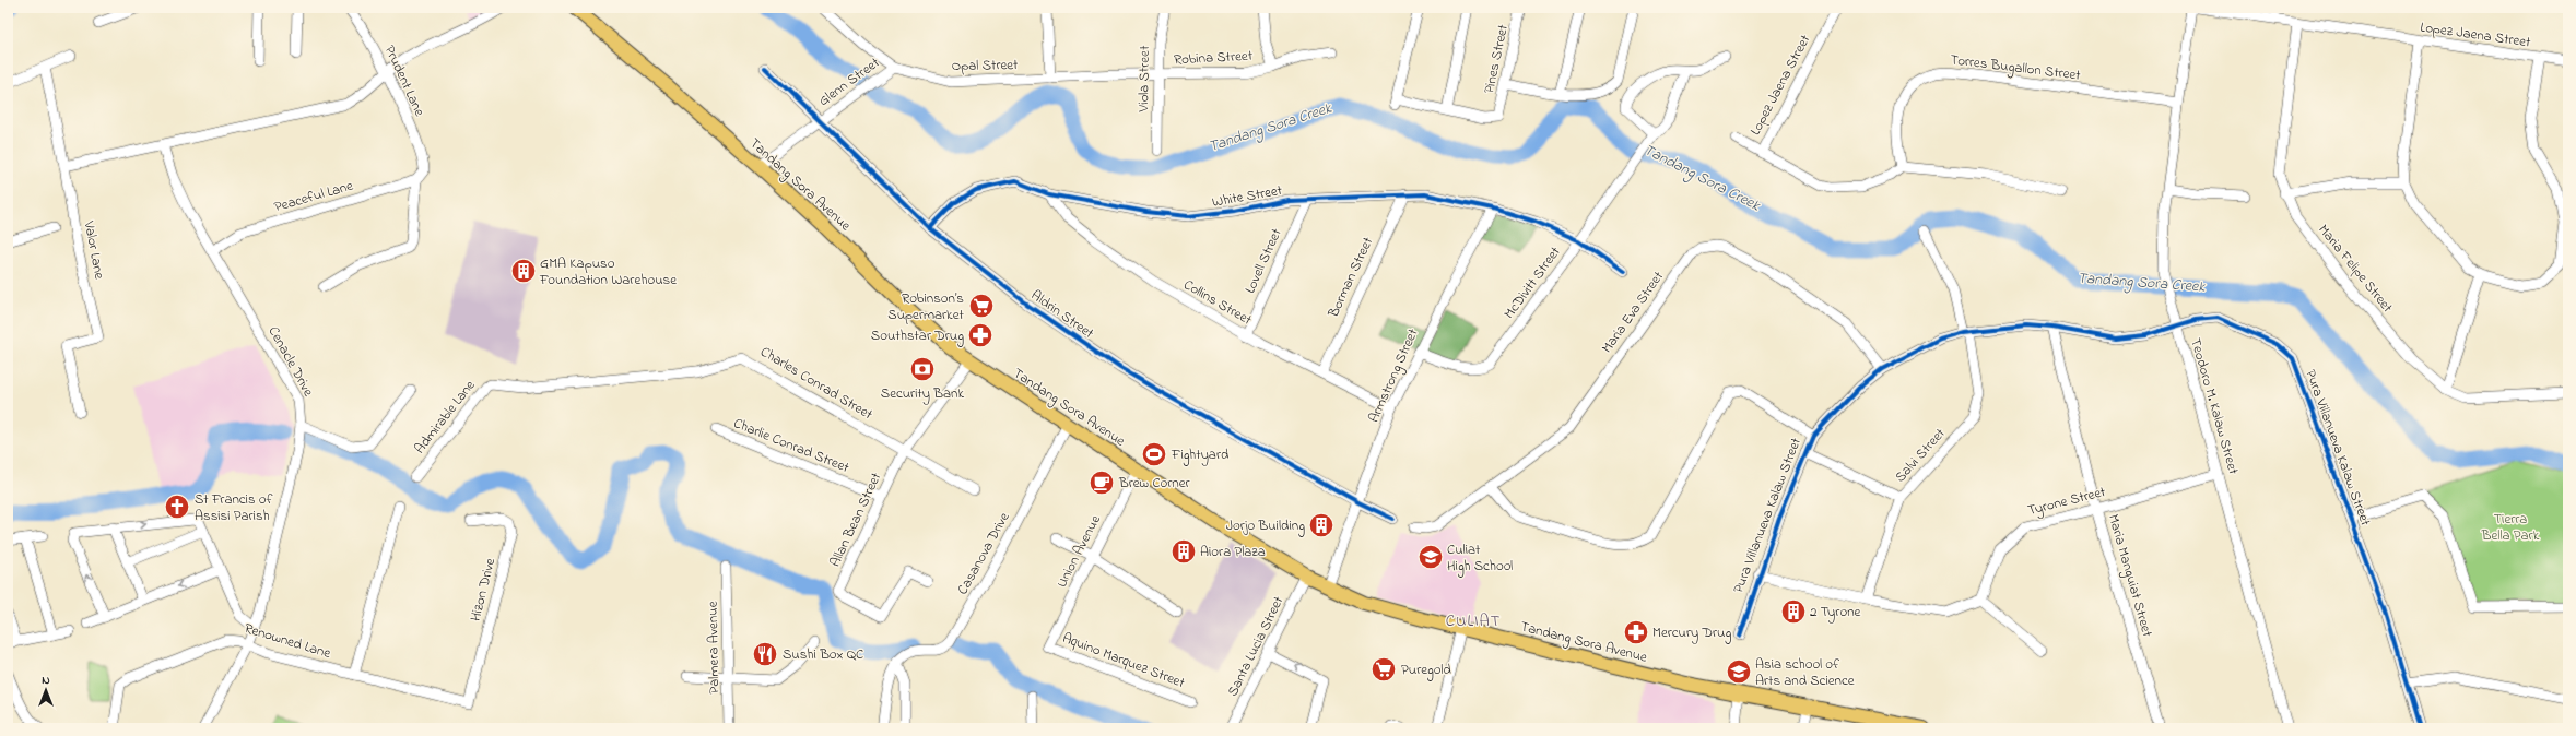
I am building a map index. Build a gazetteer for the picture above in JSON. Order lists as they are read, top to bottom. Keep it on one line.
{"streets":{"main road":["Tandang Sora Avenue"],"street":["Lopez Jaena Street","Robina Street","Pines Street","Opal Street","Torres Bugallon Street","Viola Street","Prudent Lane","Glenn Street","Peaceful Lane","White Street","Valor Lane","Lovell Street","Maria Felipe Street","Borman Street","McDivitt Street","Collins Street","Maria Eva Street","Aldrin Street","Cenacle Drive","Armstrong Street","Charles Conrad Street","Teodoro M. Kalaw Street","Admirable Lane","Charlie Conrad Street","Pura Villanueva Kalaw Street","Salvi Street","Tyrone Street","Allan Bean Street","Union Avenue","Casanova Drive","Maria Manguiat Street","Hizon Drive","Renowned Lane","Santa Lucia Street","Palmera Avenue","Aquino Marquez Street"]},"crossings":[["Lopez Jaena Street","Maria Felipe Street"],["Robina Street","Opal Street"],["Robina Street","Viola Street"],["Opal Street","Glenn Street"],["Torres Bugallon Street","Teodoro M. Kalaw Street"],["Prudent Lane","Peaceful Lane"],["Glenn Street","Tandang Sora Avenue"],["Glenn Street","Aldrin Street"],["Tandang Sora Avenue","Armstrong Street"],["Tandang Sora Avenue","Allan Bean Street"],["Tandang Sora Avenue","Union Avenue"],["Tandang Sora Avenue","Casanova Drive"],["Tandang Sora Avenue","Santa Lucia Street"],["Peaceful Lane","Cenacle Drive"],["White Street","Lovell Street"],["White Street","Borman Street"],["White Street","McDivitt Street"],["White Street","Collins Street"],["White Street","Aldrin Street"],["White Street","Armstrong Street"],["Lovell Street","Collins Street"],["Borman Street","Collins Street"],["McDivitt Street","Armstrong Street"],["Collins Street","Armstrong Street"],["Maria Eva Street","Pura Villanueva Kalaw Street"],["Aldrin Street","Armstrong Street"],["Cenacle Drive","Renowned Lane"],["Charles Conrad Street","Admirable Lane"],["Charles Conrad Street","Allan Bean Street"],["Teodoro M. Kalaw Street","Pura Villanueva Kalaw Street"],["Teodoro M. Kalaw Street","Tyrone Street"],["Charlie Conrad Street","Allan Bean Street"],["Pura Villanueva Kalaw Street","Salvi Street"],["Pura Villanueva Kalaw Street","Maria Manguiat Street"],["Tyrone Street","Maria Manguiat Street"],["Union Avenue","Aquino Marquez Street"],["Hizon Drive","Renowned Lane"]],"districts":["CULIAT"],"water":["Tandang Sora Creek"],"parks":["Tierra Bella Park"],"places":{"building":["GMA Kapuso Foundation Warehouse","Jorjo Building","Aiora Plaza","2 Tyrone"],"supermarket":["Robinson’s Supermarket","Puregold"],"pharmacy":["Southstar Drug","Mercury Drug"],"bank":["Security Bank"],"sports":["Fightyard"],"cafe":["Brew Corner"],"church":["St Francis of Assisi Parish"],"school or university":["Culiat High School","Asia school of Arts and Science"],"restaurant":["Sushi Box QC"]},"north":"top"}
